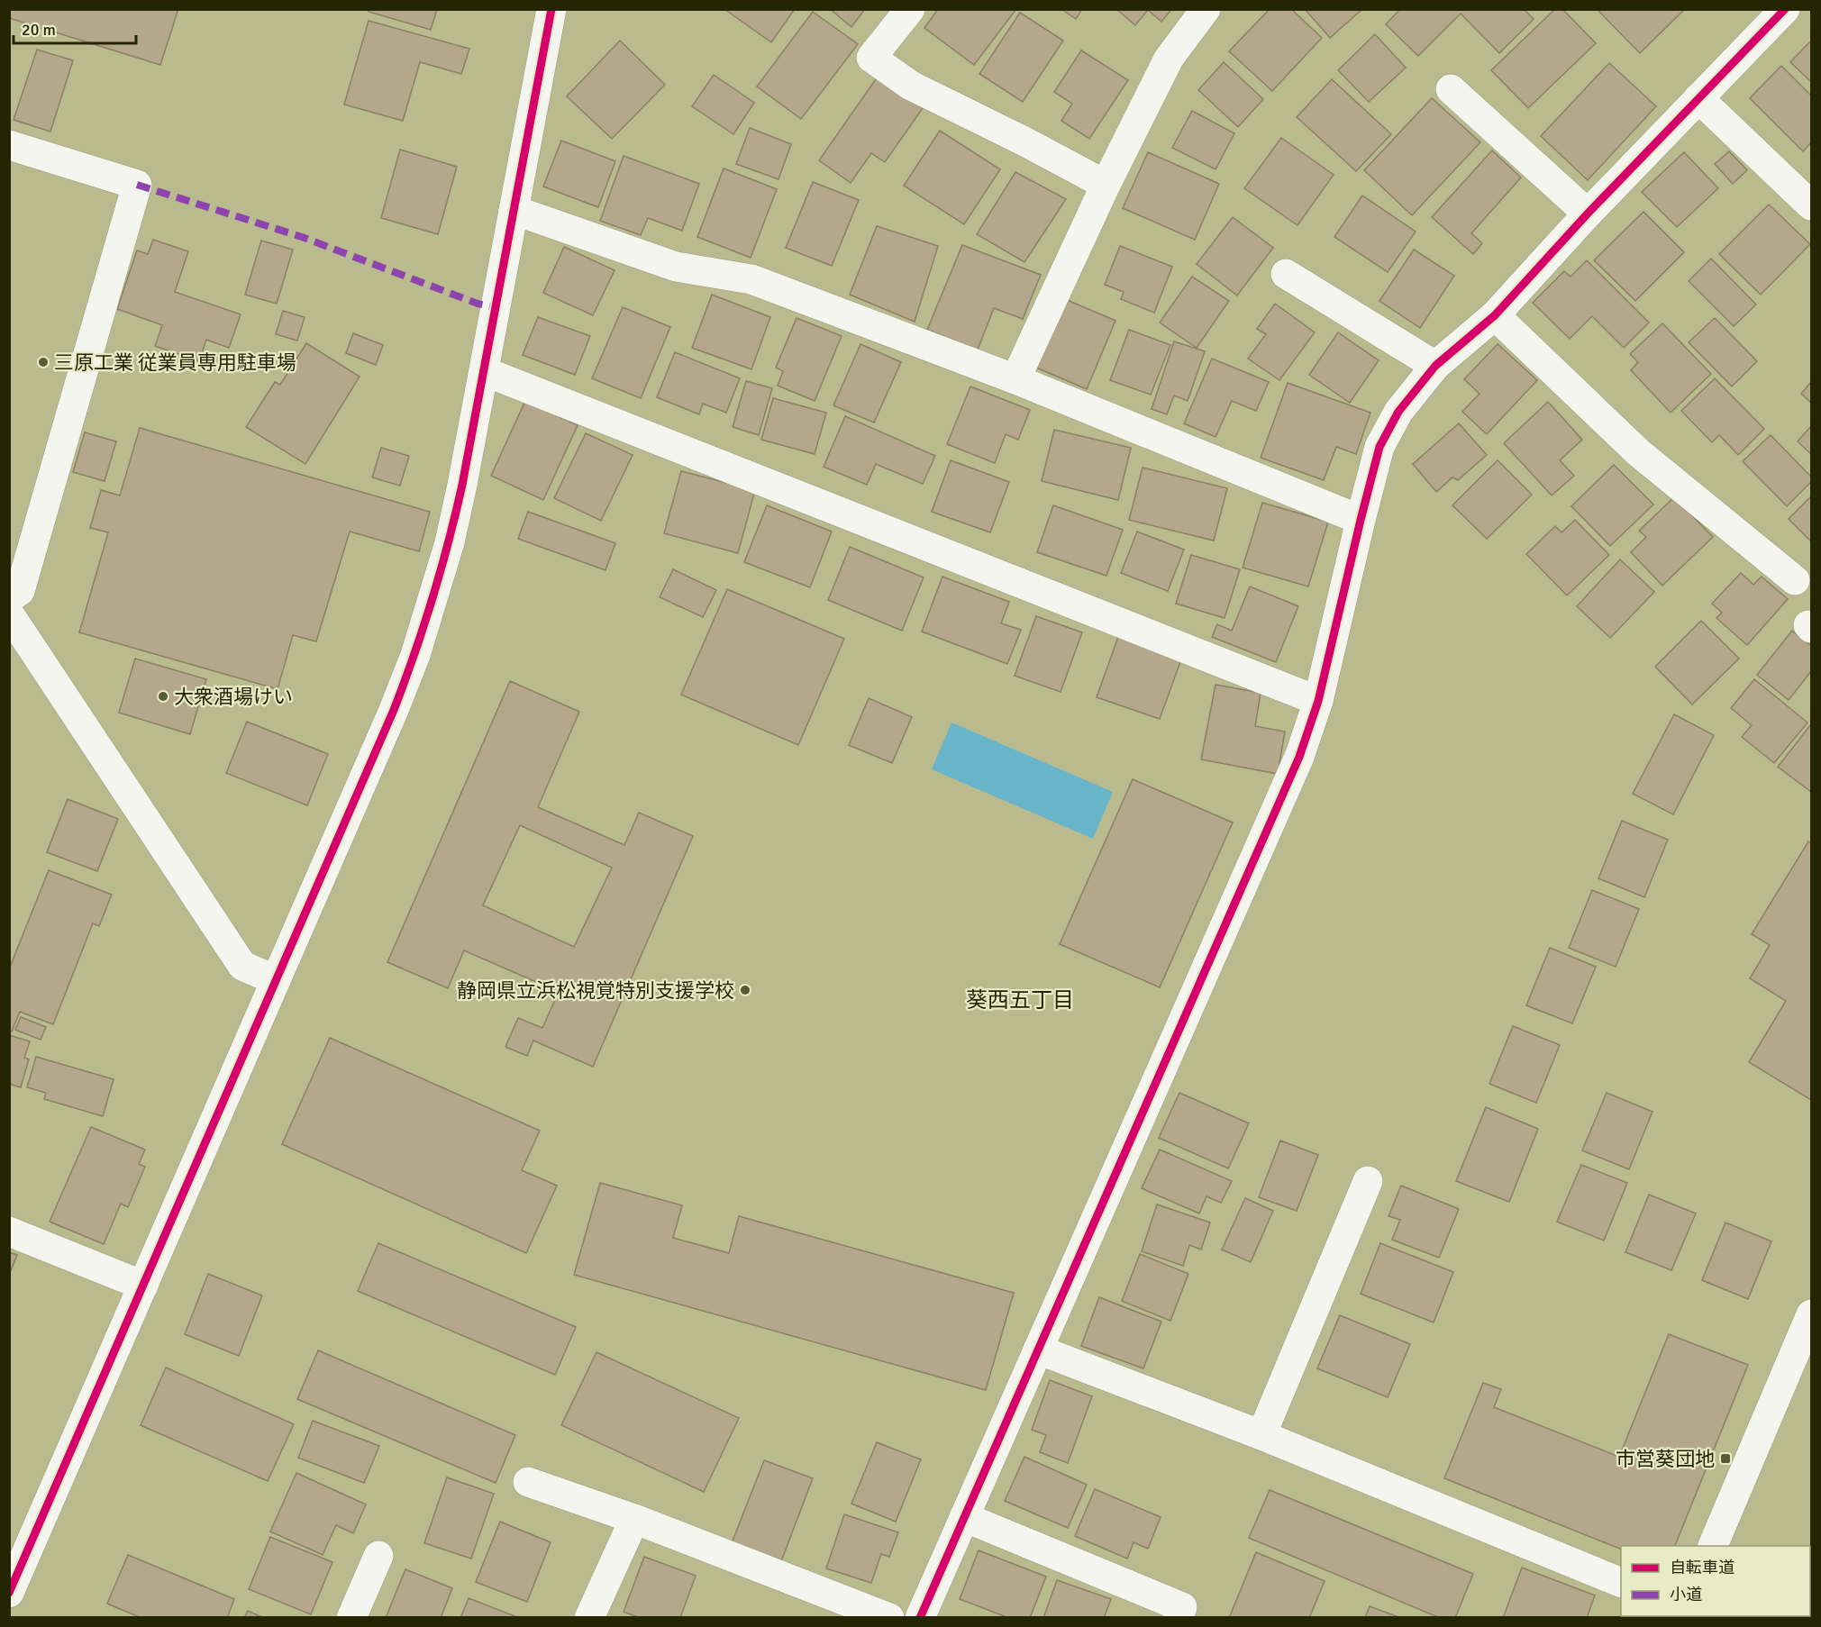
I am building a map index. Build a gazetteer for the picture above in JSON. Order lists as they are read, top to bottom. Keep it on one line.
{"districts":["葵西五丁目"],"places":{"other":["三原工業 従業員専用駐車場","大衆酒場けい","静岡県立浜松視覚特別支援学校"],"transit":["市営葵団地"]},"legend":["自転車道","小道"],"scale_bar":"20 m"}
